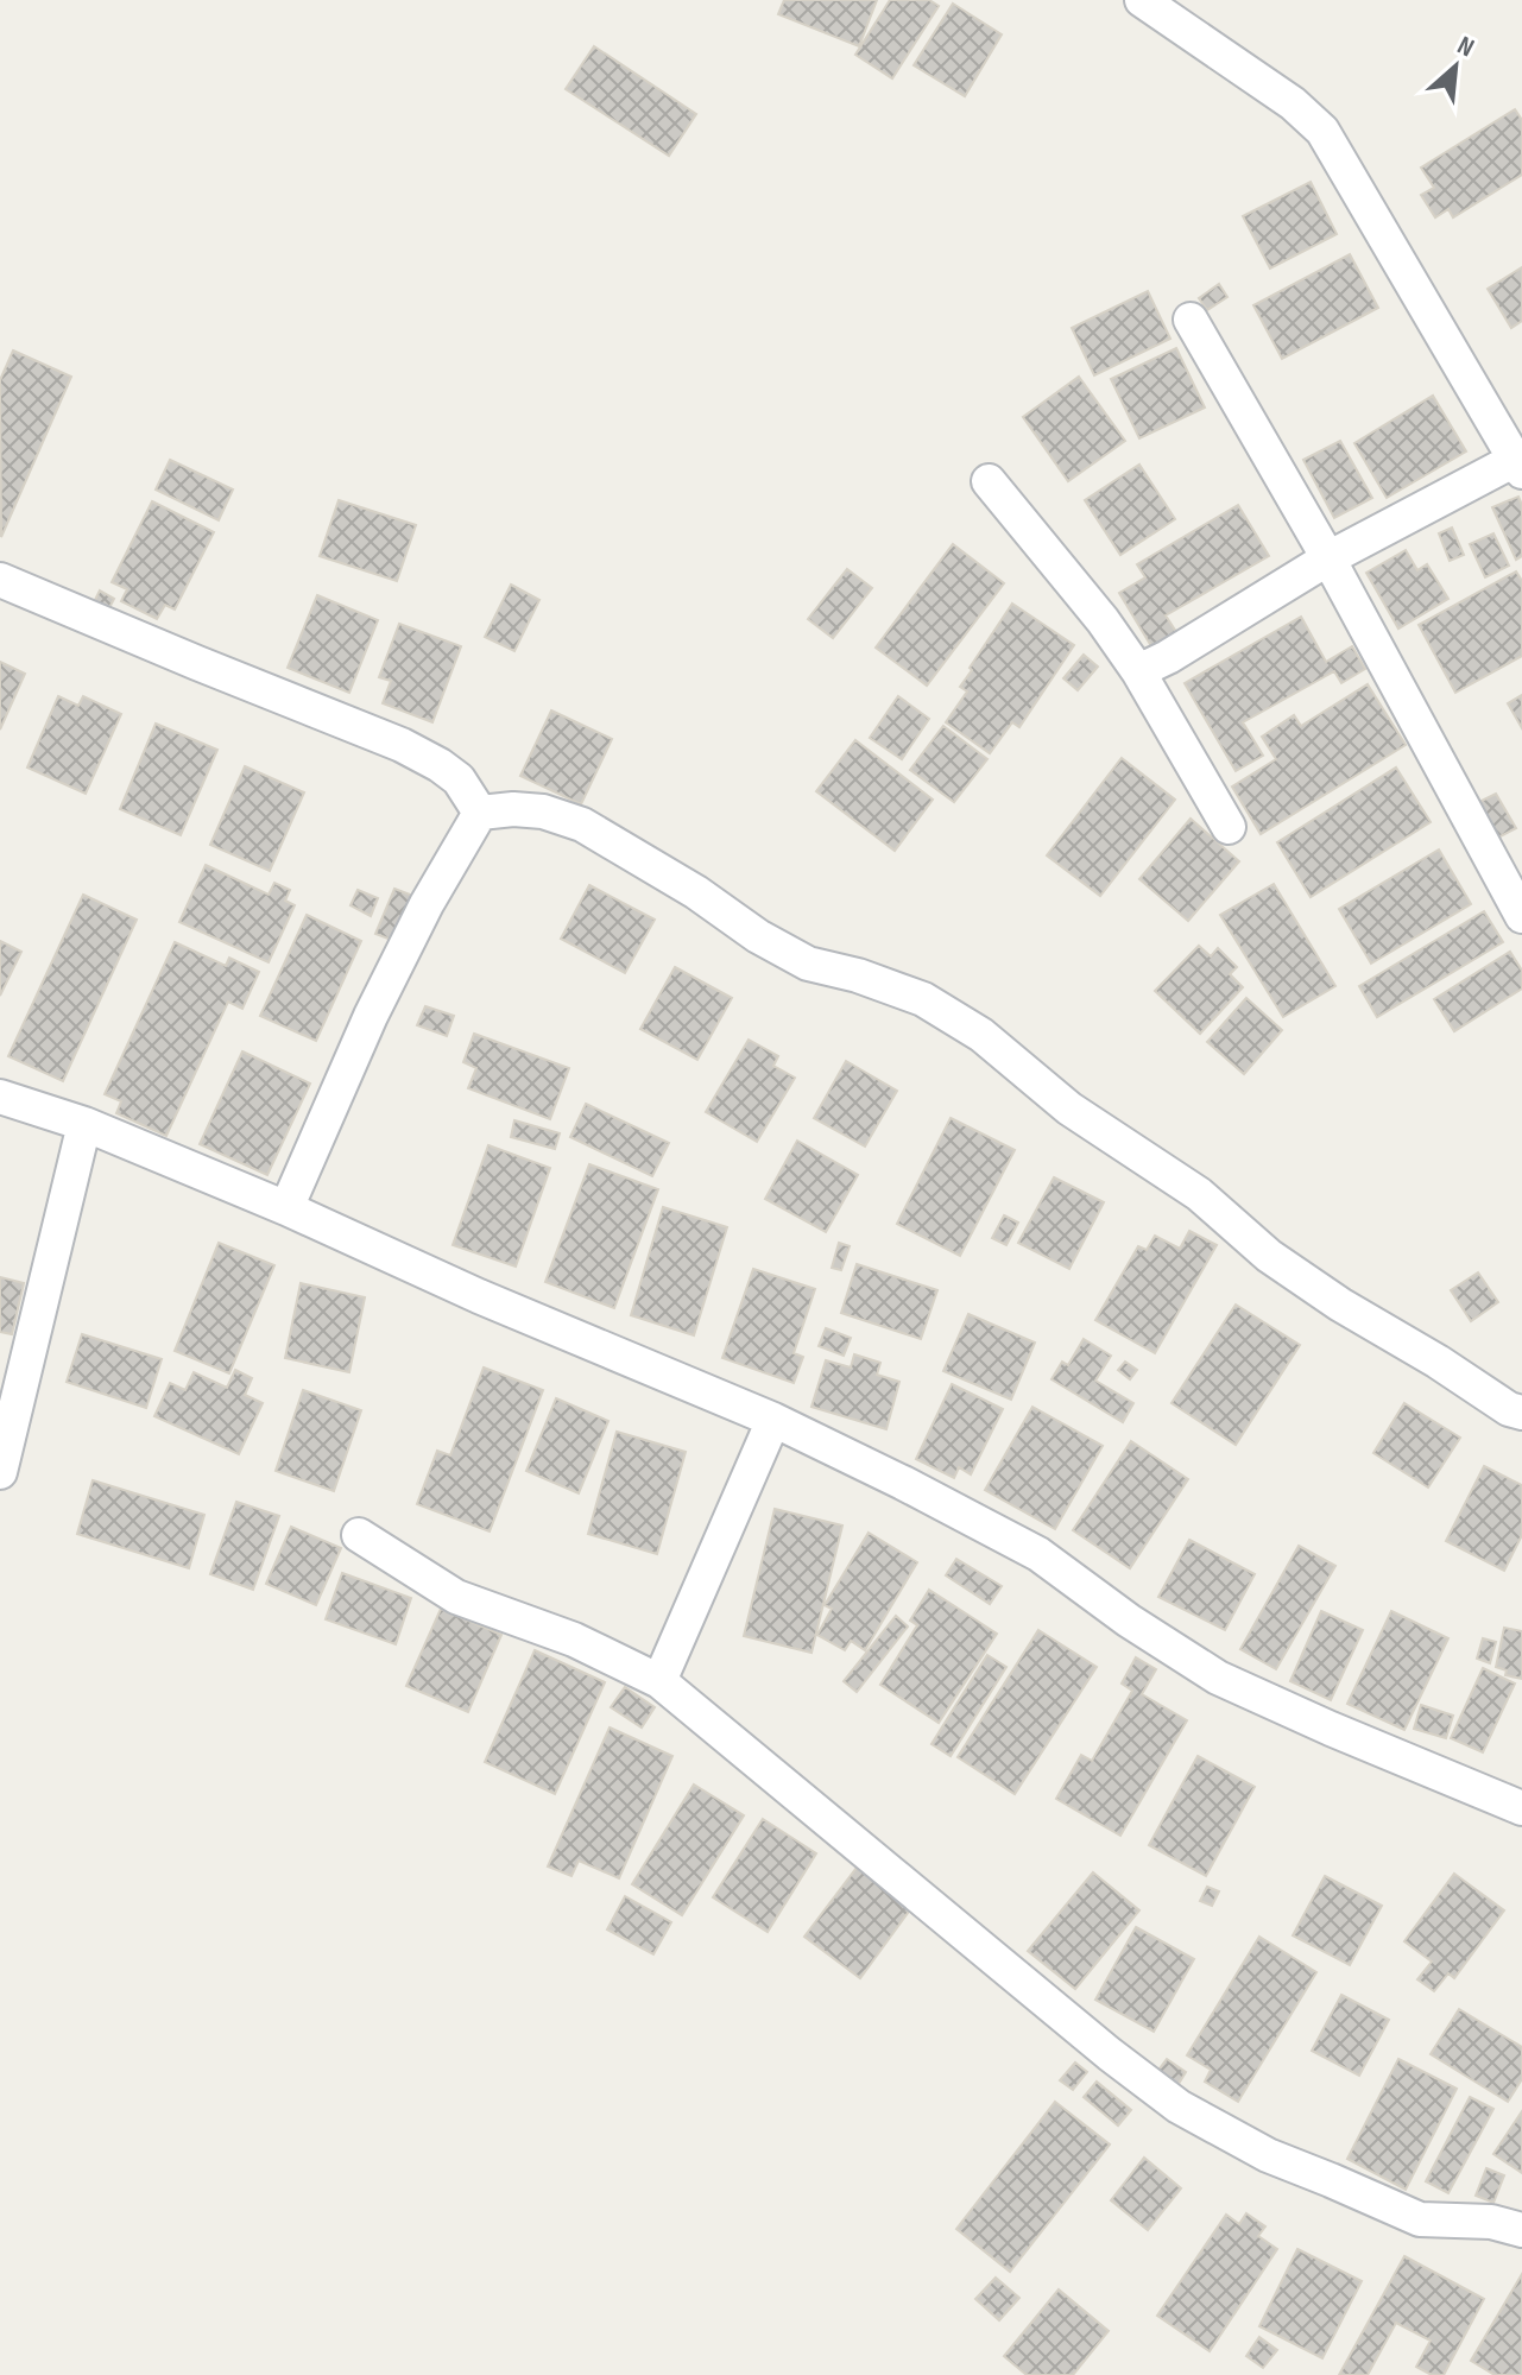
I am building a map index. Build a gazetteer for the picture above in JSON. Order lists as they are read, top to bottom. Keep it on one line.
{"north":"top right"}
